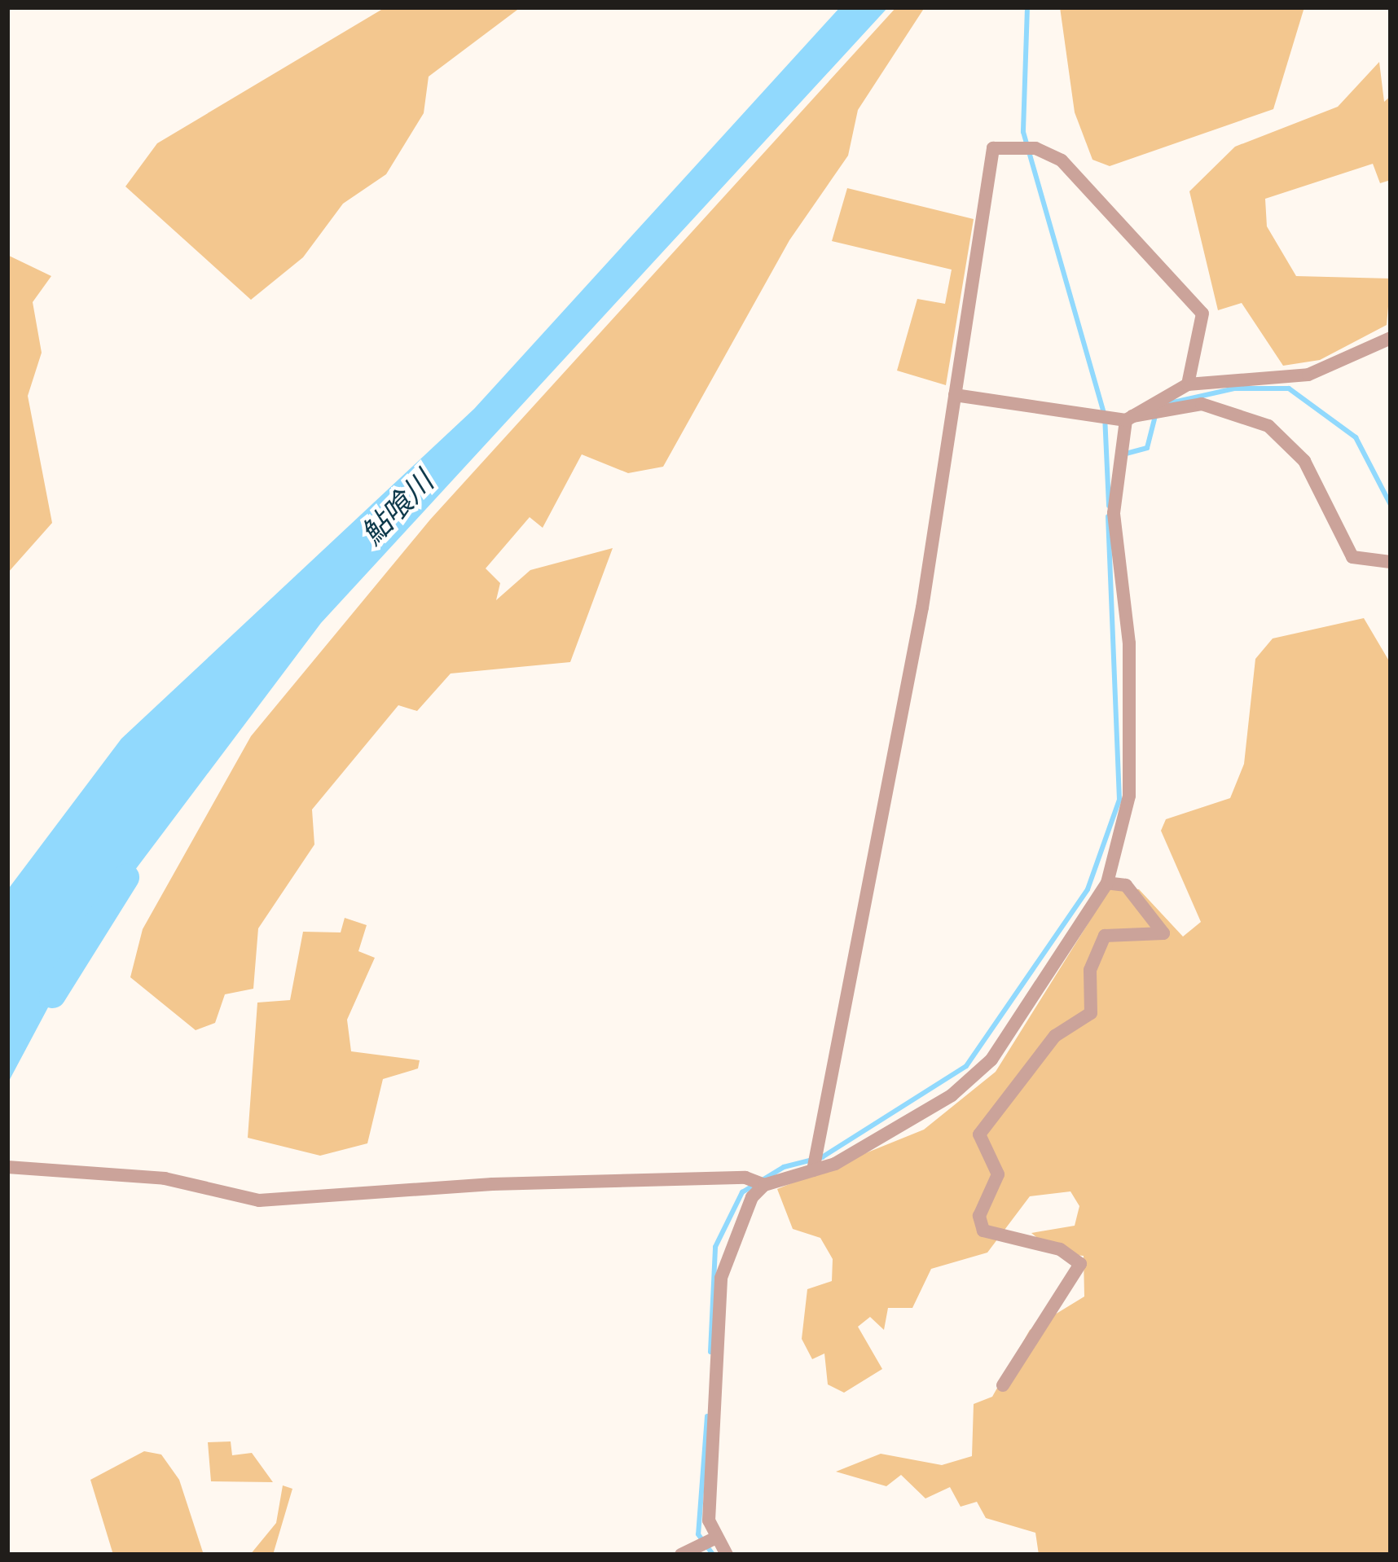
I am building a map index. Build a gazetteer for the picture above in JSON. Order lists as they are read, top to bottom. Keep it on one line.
{"water":["鮎喰川"]}
